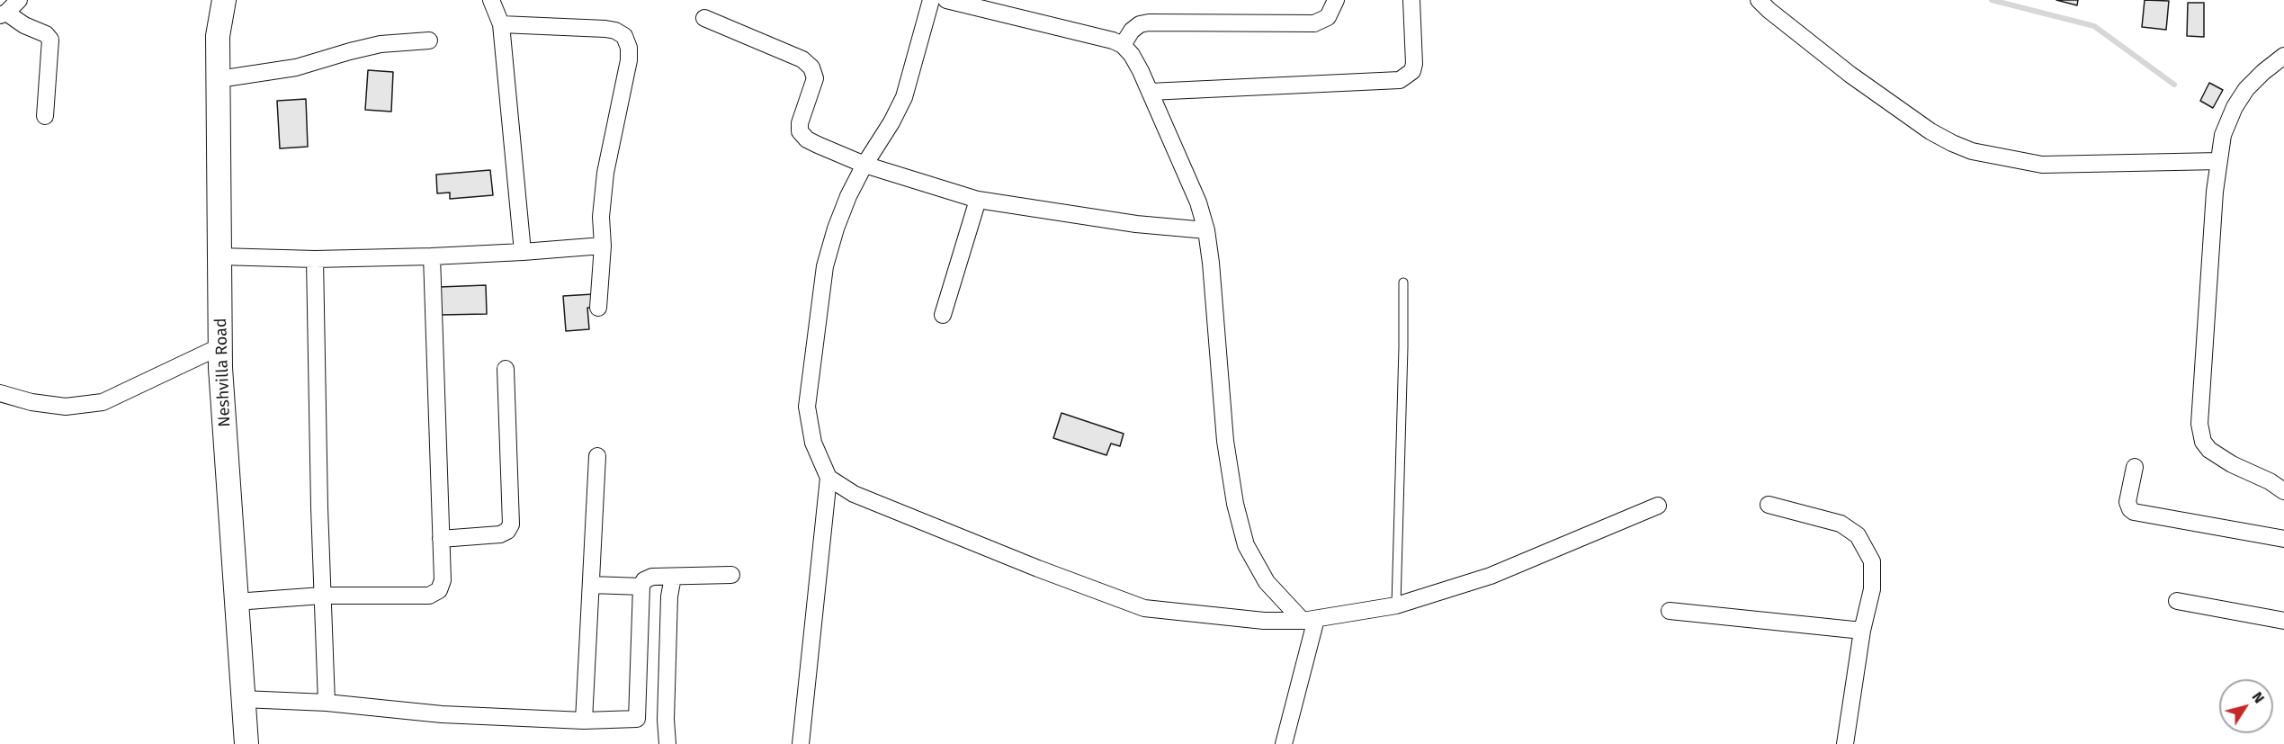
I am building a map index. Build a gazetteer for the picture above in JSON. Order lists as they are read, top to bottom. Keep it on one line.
{"streets":{"street":["Neshvilla Road"]},"north":"top right"}
